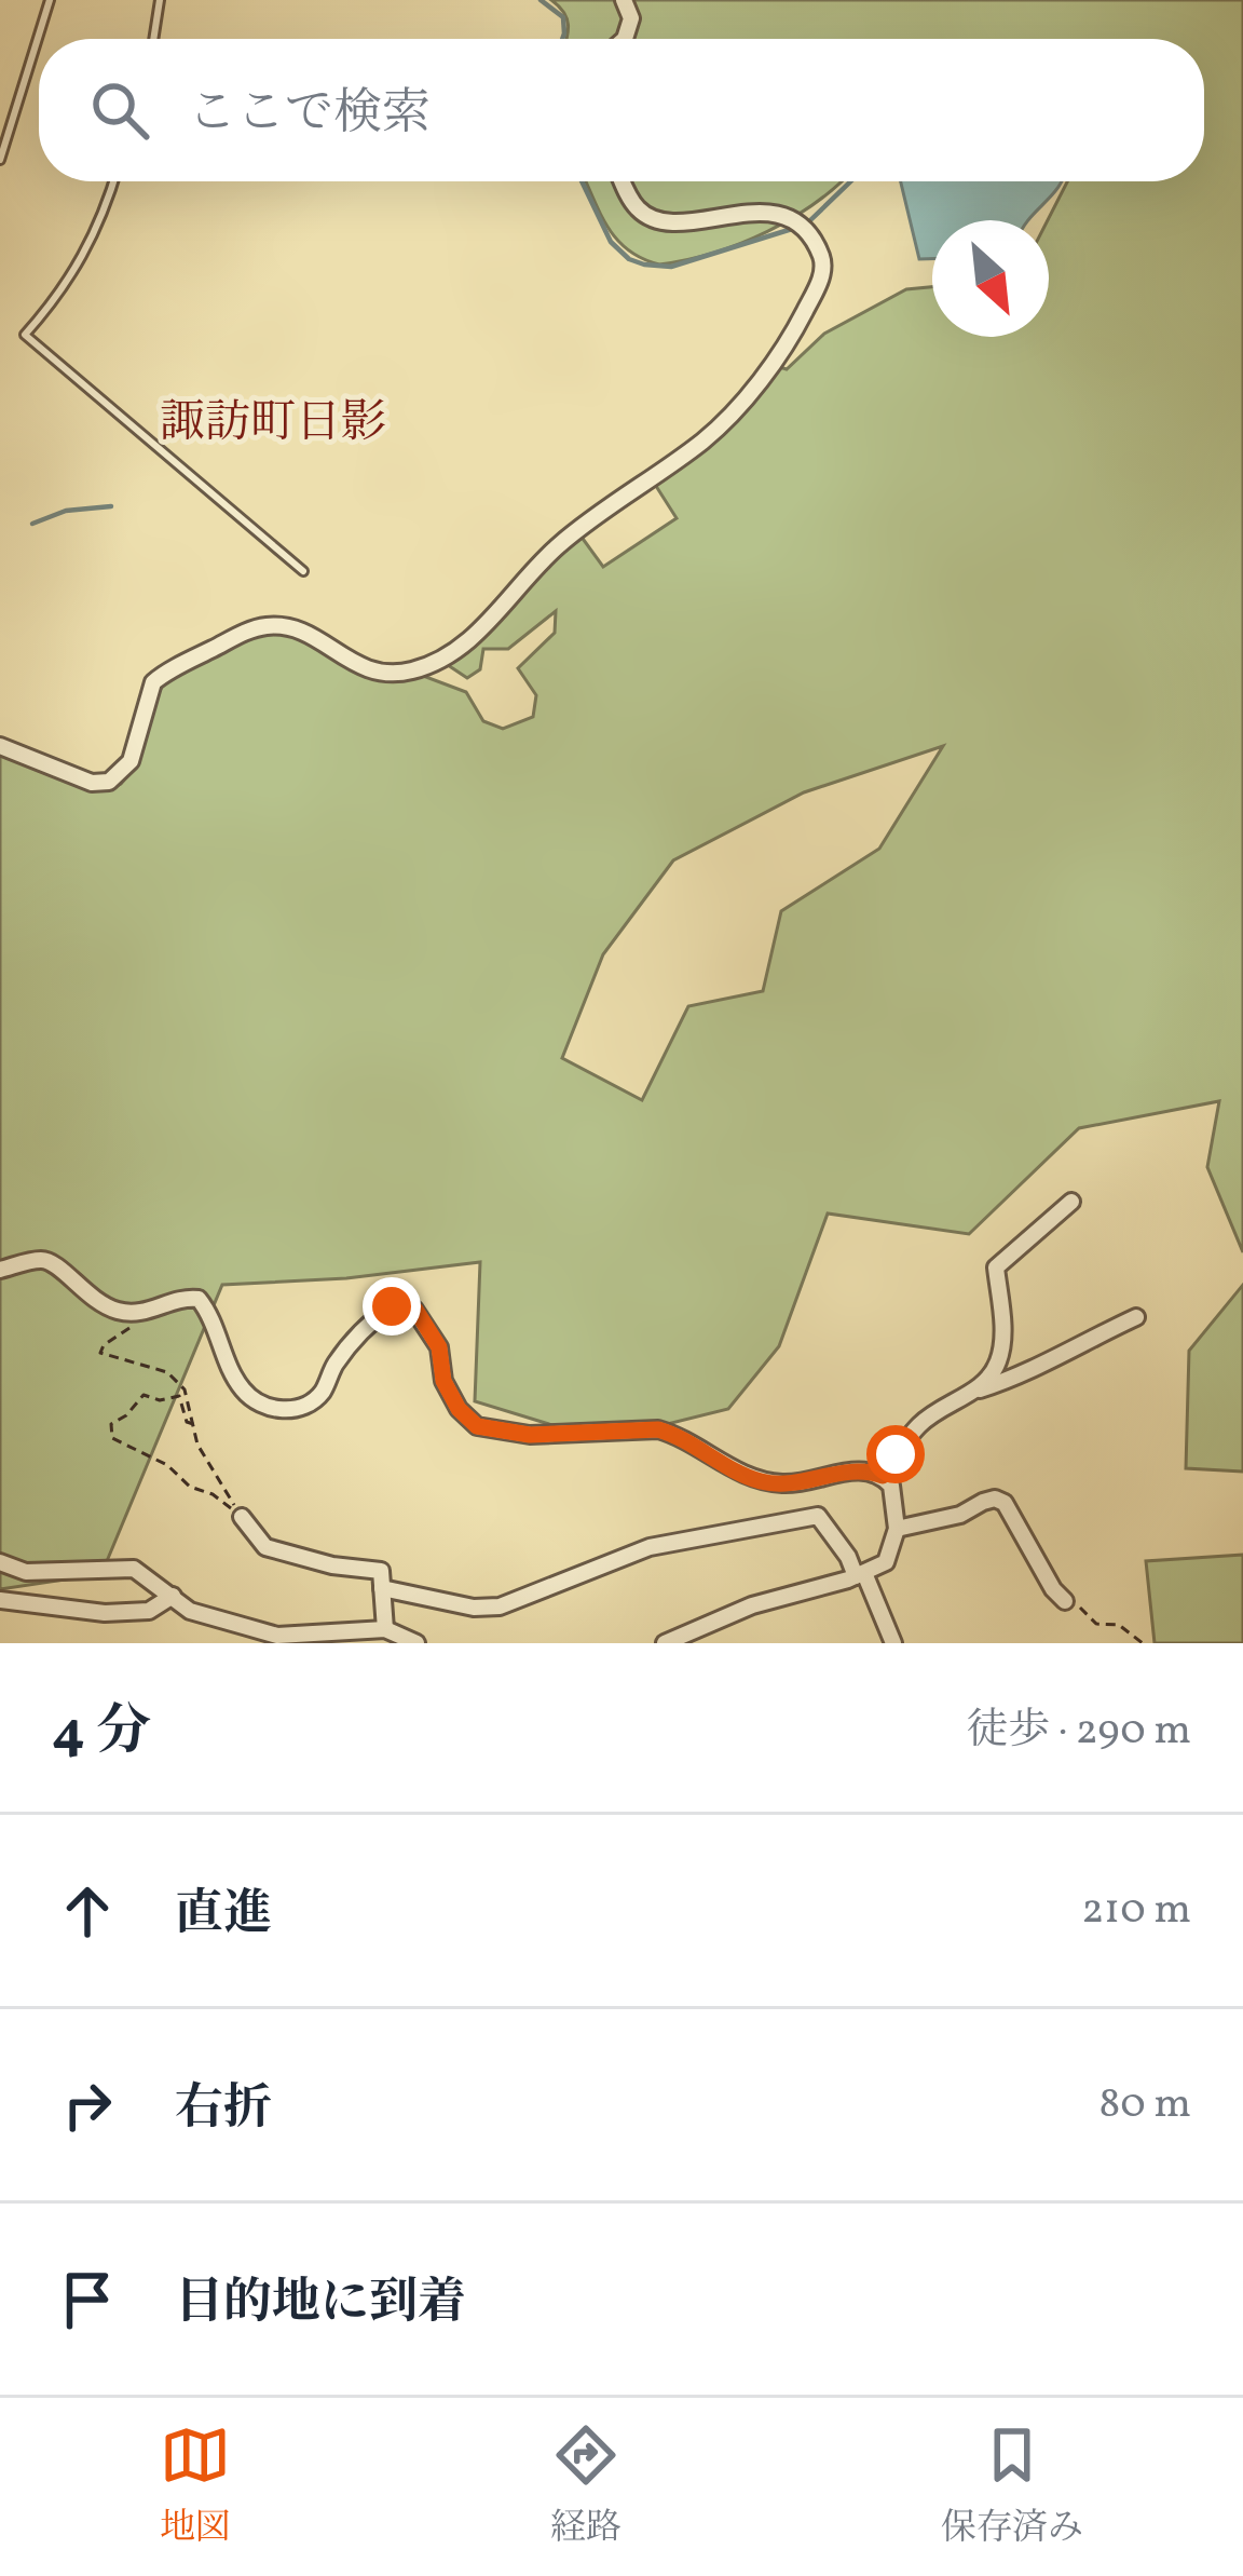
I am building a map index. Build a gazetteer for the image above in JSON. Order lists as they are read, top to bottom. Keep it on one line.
{"districts":["諏訪町日影"],"north":"bottom right","page":{"search":"ここで検索","heading":["4 分","徒歩 · 290 m"],"list":[["直進","210 m"],["右折","80 m"],"目的地に到着"],"nav":["地図","経路","保存済み"]}}
